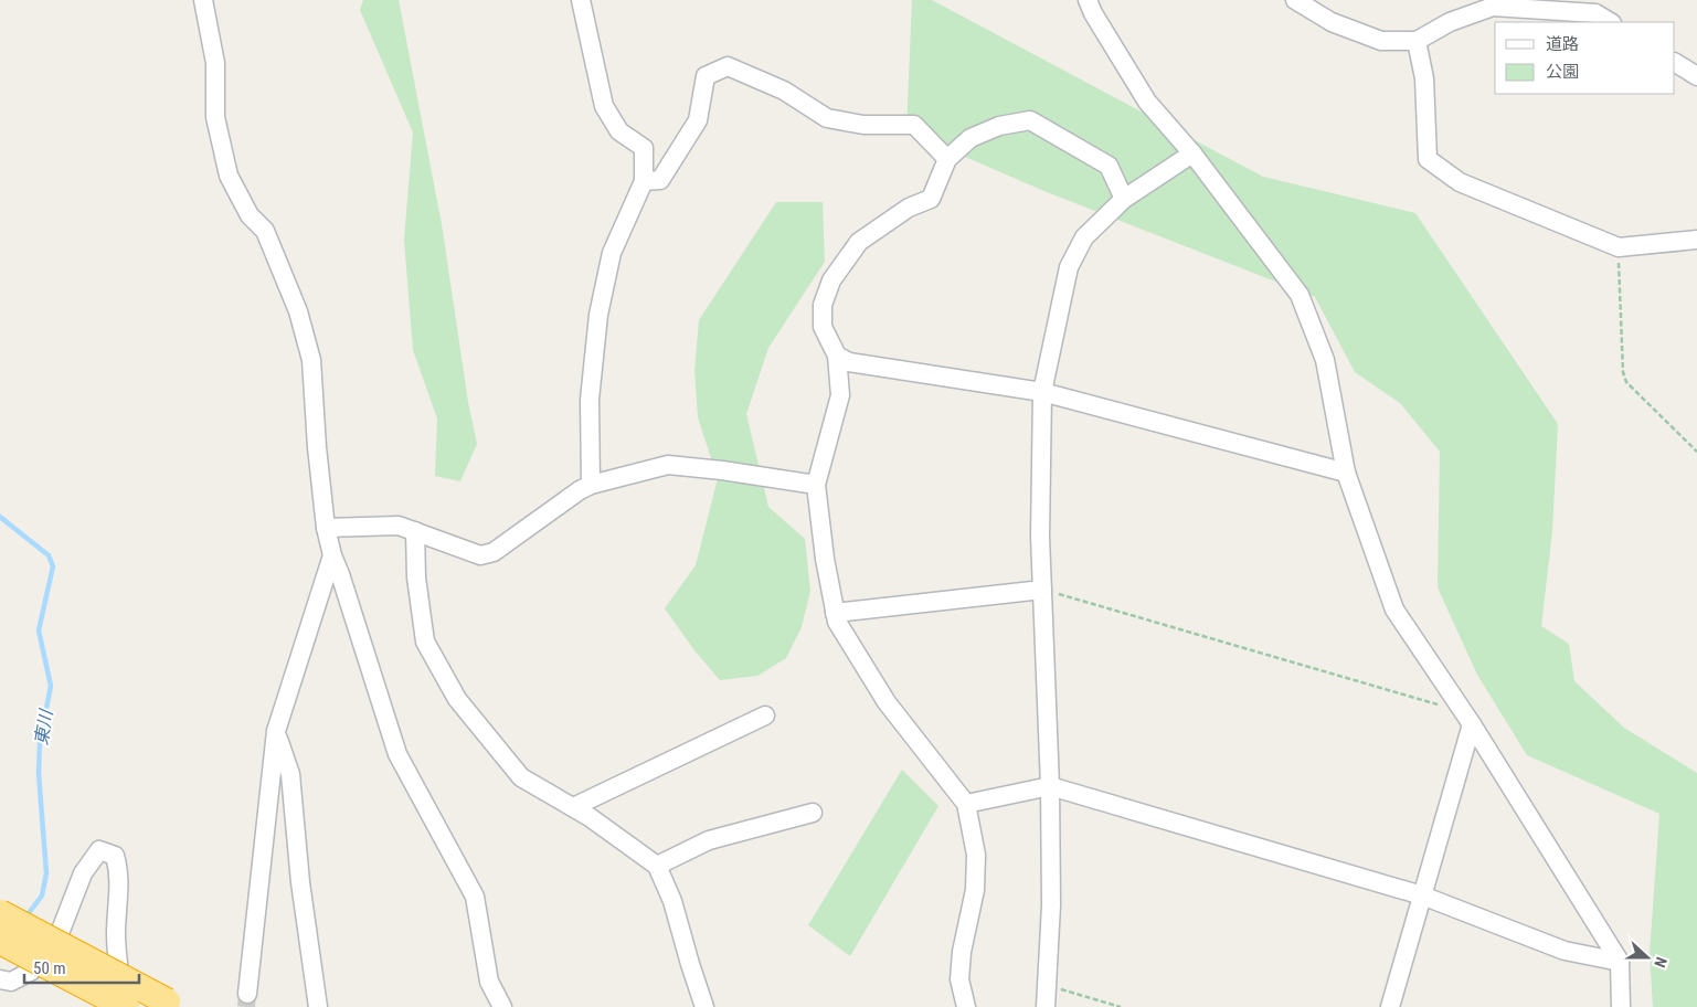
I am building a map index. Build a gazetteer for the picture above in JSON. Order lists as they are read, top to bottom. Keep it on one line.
{"water":["東川"],"legend":["道路","公園"],"scale_bar":"50 m","north":"right"}
